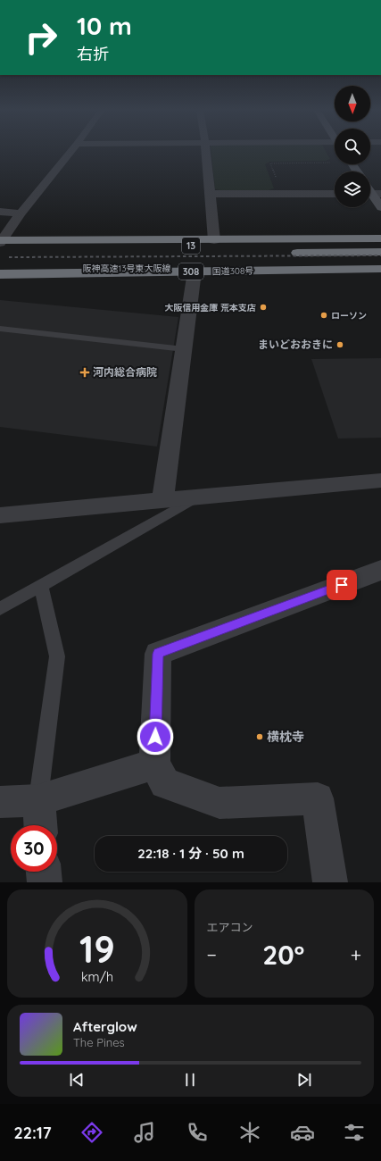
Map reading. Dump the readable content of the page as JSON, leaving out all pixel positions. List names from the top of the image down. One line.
{"streets":{"highway":["13","阪神高速13号東大阪線","国道308号","308"]},"crossings":[["阪神高速13号東大阪線","国道308号"]],"places":{"other":["大阪信用金庫 荒本支店","ローソン","まいどおおきに","横枕寺"],"health":["河内総合病院"]},"north":"bottom","page":{"turn":["10 m","右折"],"limit":"30","trip":"22:18 · 1 分 · 50 m","tile":"エアコン","heat":["−","20°","+"],"song":["Afterglow","The Pines"],"tabs":"22:17","gauge":["19","km/h"]}}
